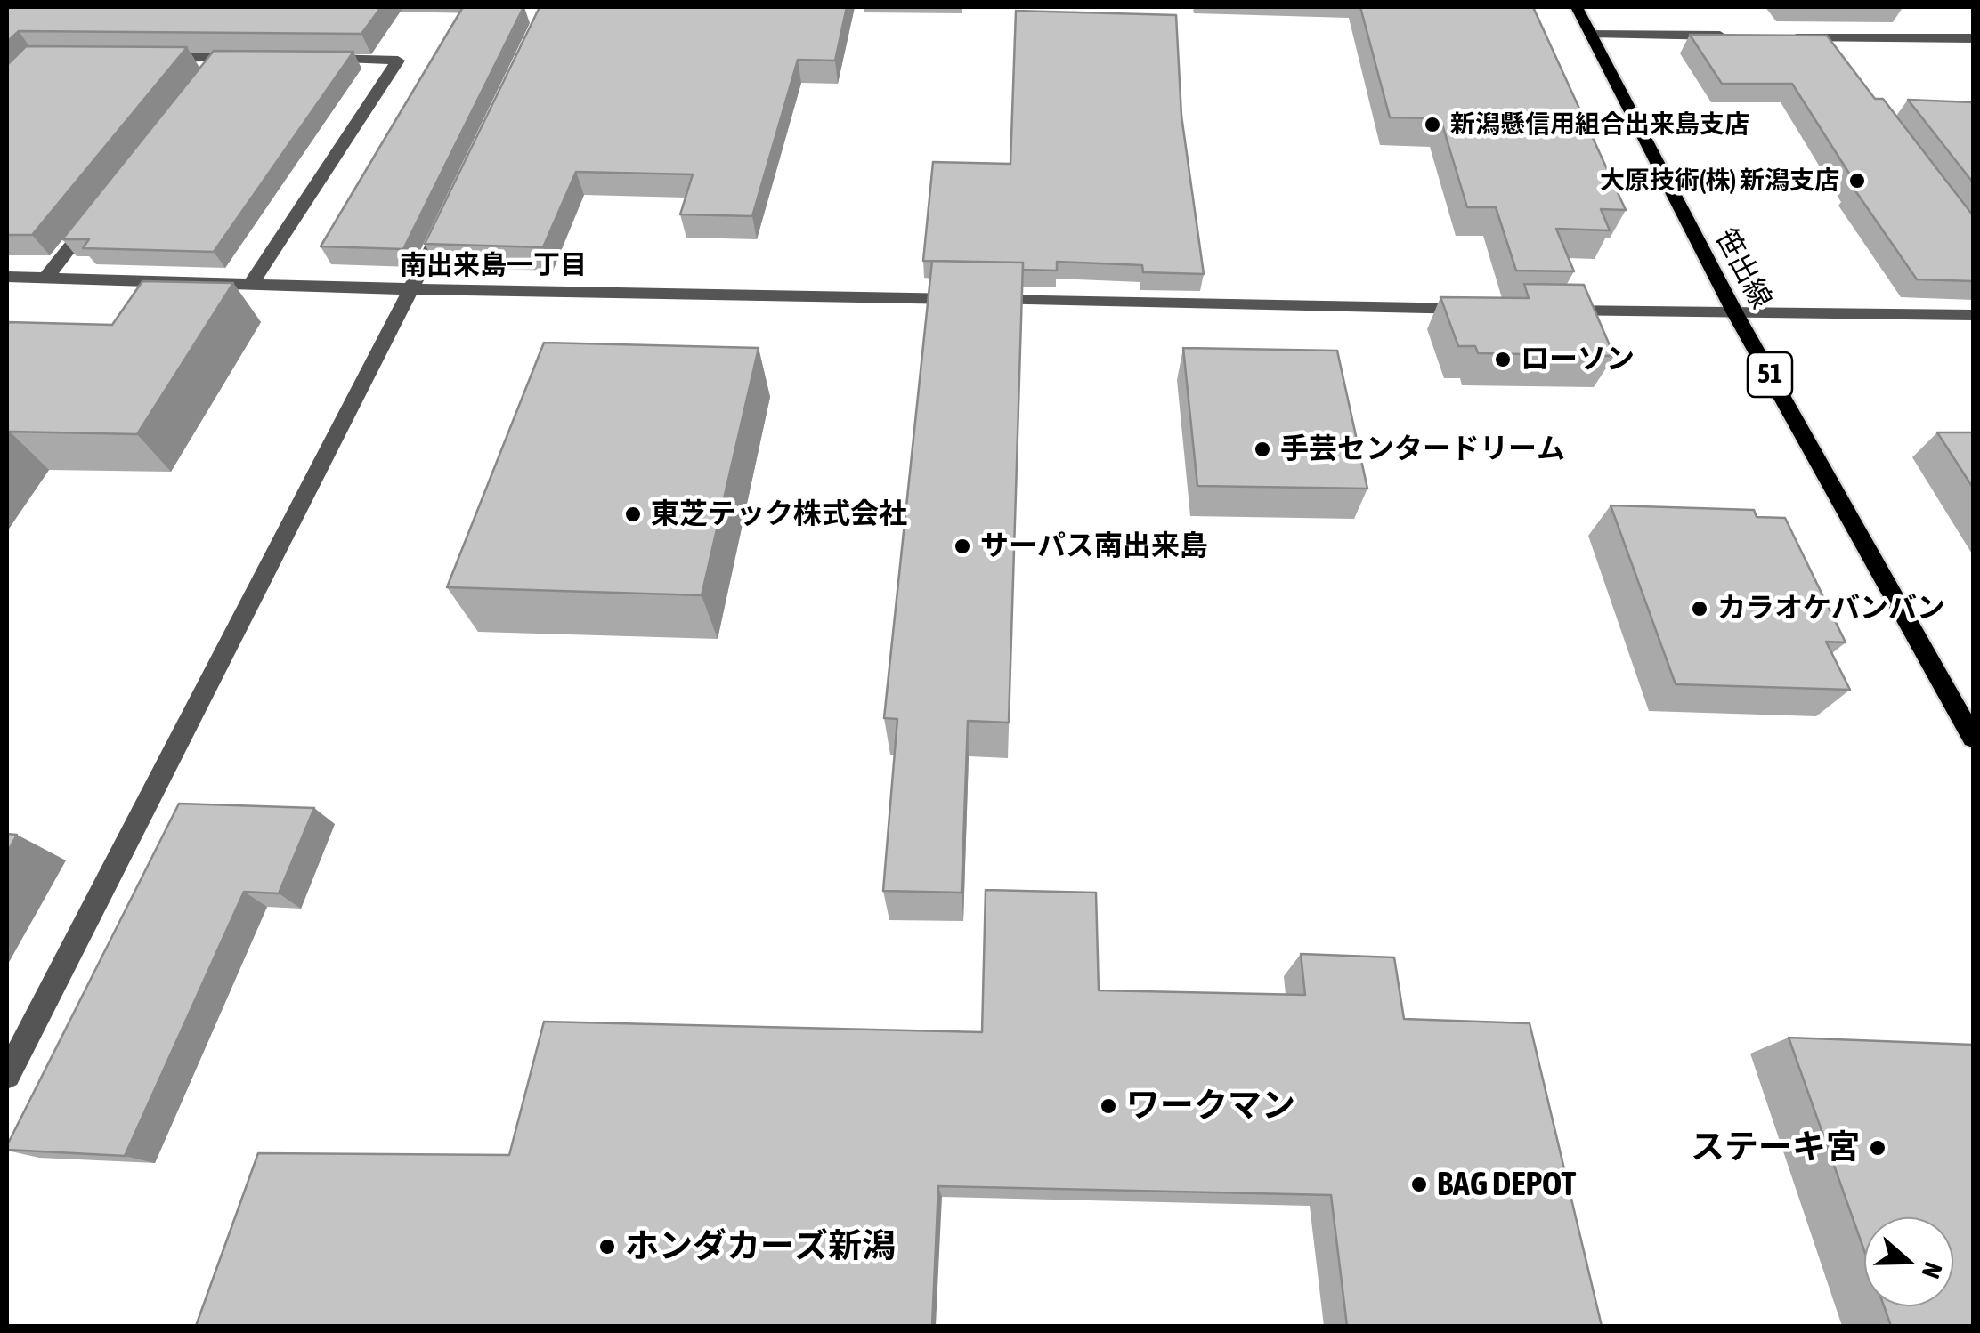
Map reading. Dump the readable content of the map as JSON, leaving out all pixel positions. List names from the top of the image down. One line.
{"streets":{"main road":["笹出線","51"]},"districts":["南出来島一丁目"],"places":["新潟懸信用組合出来島支店","大原技術(株) 新潟支店","ローソン","手芸センタードリーム","東芝テック株式会社","サーパス南出来島","カラオケバンバン","ワークマン","ステーキ宮","BAG DEPOT","ホンダカーズ新潟"],"north":"right"}
